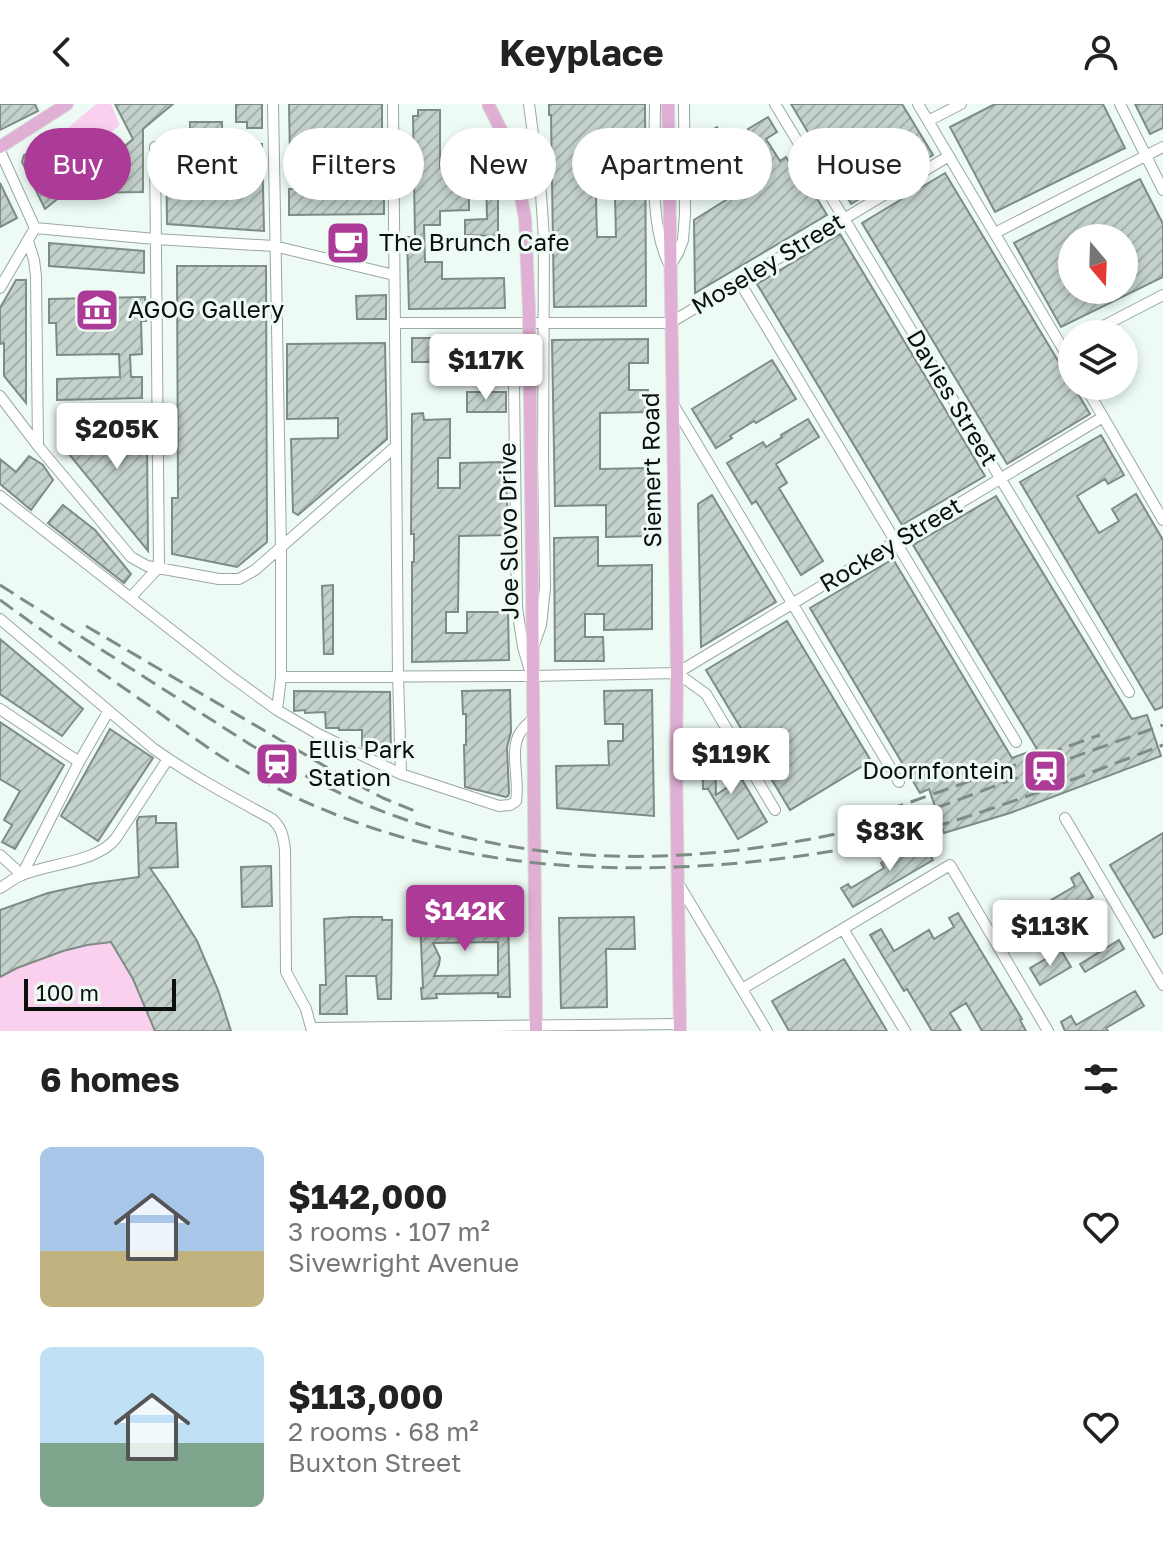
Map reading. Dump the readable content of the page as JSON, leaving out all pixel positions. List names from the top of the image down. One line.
{"streets":{"main road":["Siemert Road","Joe Slovo Drive"],"street":["Moseley Street","Davies Street","Rockey Street"]},"crossings":[["Moseley Street","Davies Street"],["Moseley Street","Siemert Road"],["Davies Street","Rockey Street"],["Siemert Road","Rockey Street"]],"places":{"cafe":["The Brunch Cafe"],"museum":["AGOG Gallery"],"station":["Ellis Park Station","Doornfontein"]},"scale_bar":"100 m","north":"bottom","page":{"header":"Keyplace","chip":["Buy","Rent","Filters","New","Apartment","House"],"price":["$117K","$205K","$119K","$83K","$142K","$113K"],"scale":"100 m","heading":"6 homes","list":[{"name":"$142,000","note":"3 rooms · 107 m² · Sivewright Avenue"},{"name":"$113,000","note":"2 rooms · 68 m² · Buxton Street"}]}}
